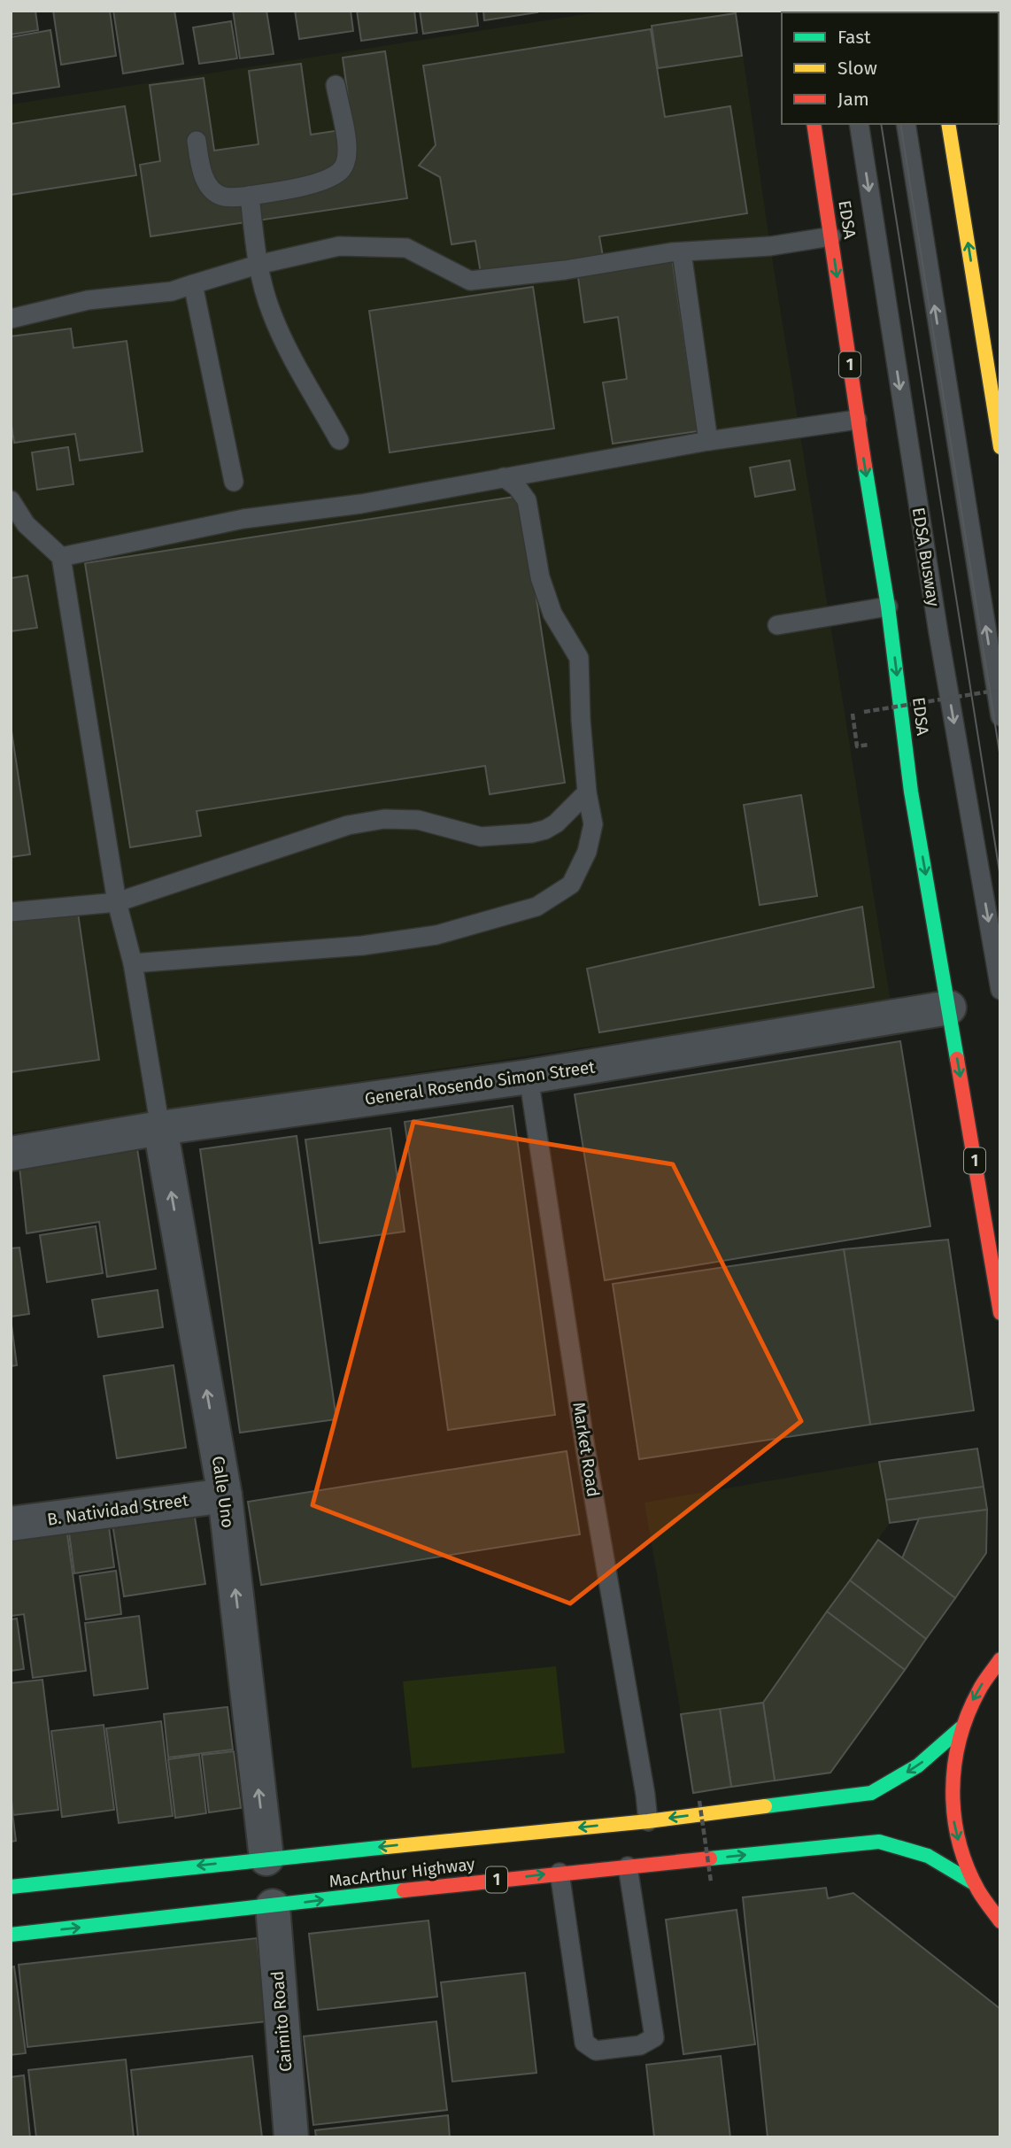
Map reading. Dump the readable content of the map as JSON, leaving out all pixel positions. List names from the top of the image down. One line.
{"streets":{"highway":["EDSA","1","MacArthur Highway"],"street":["General Rosendo Simon Street","Calle Uno","B. Natividad Street","Caimito Road"],"lane":["EDSA Busway","Market Road"]},"crossings":[["EDSA","General Rosendo Simon Street"],["1","MacArthur Highway"],["General Rosendo Simon Street","Market Road"],["General Rosendo Simon Street","Calle Uno"],["Market Road","MacArthur Highway"],["Calle Uno","B. Natividad Street"],["Calle Uno","MacArthur Highway"],["MacArthur Highway","Caimito Road"]],"one_way":["EDSA","Calle Uno"],"legend":["Fast","Slow","Jam"]}
